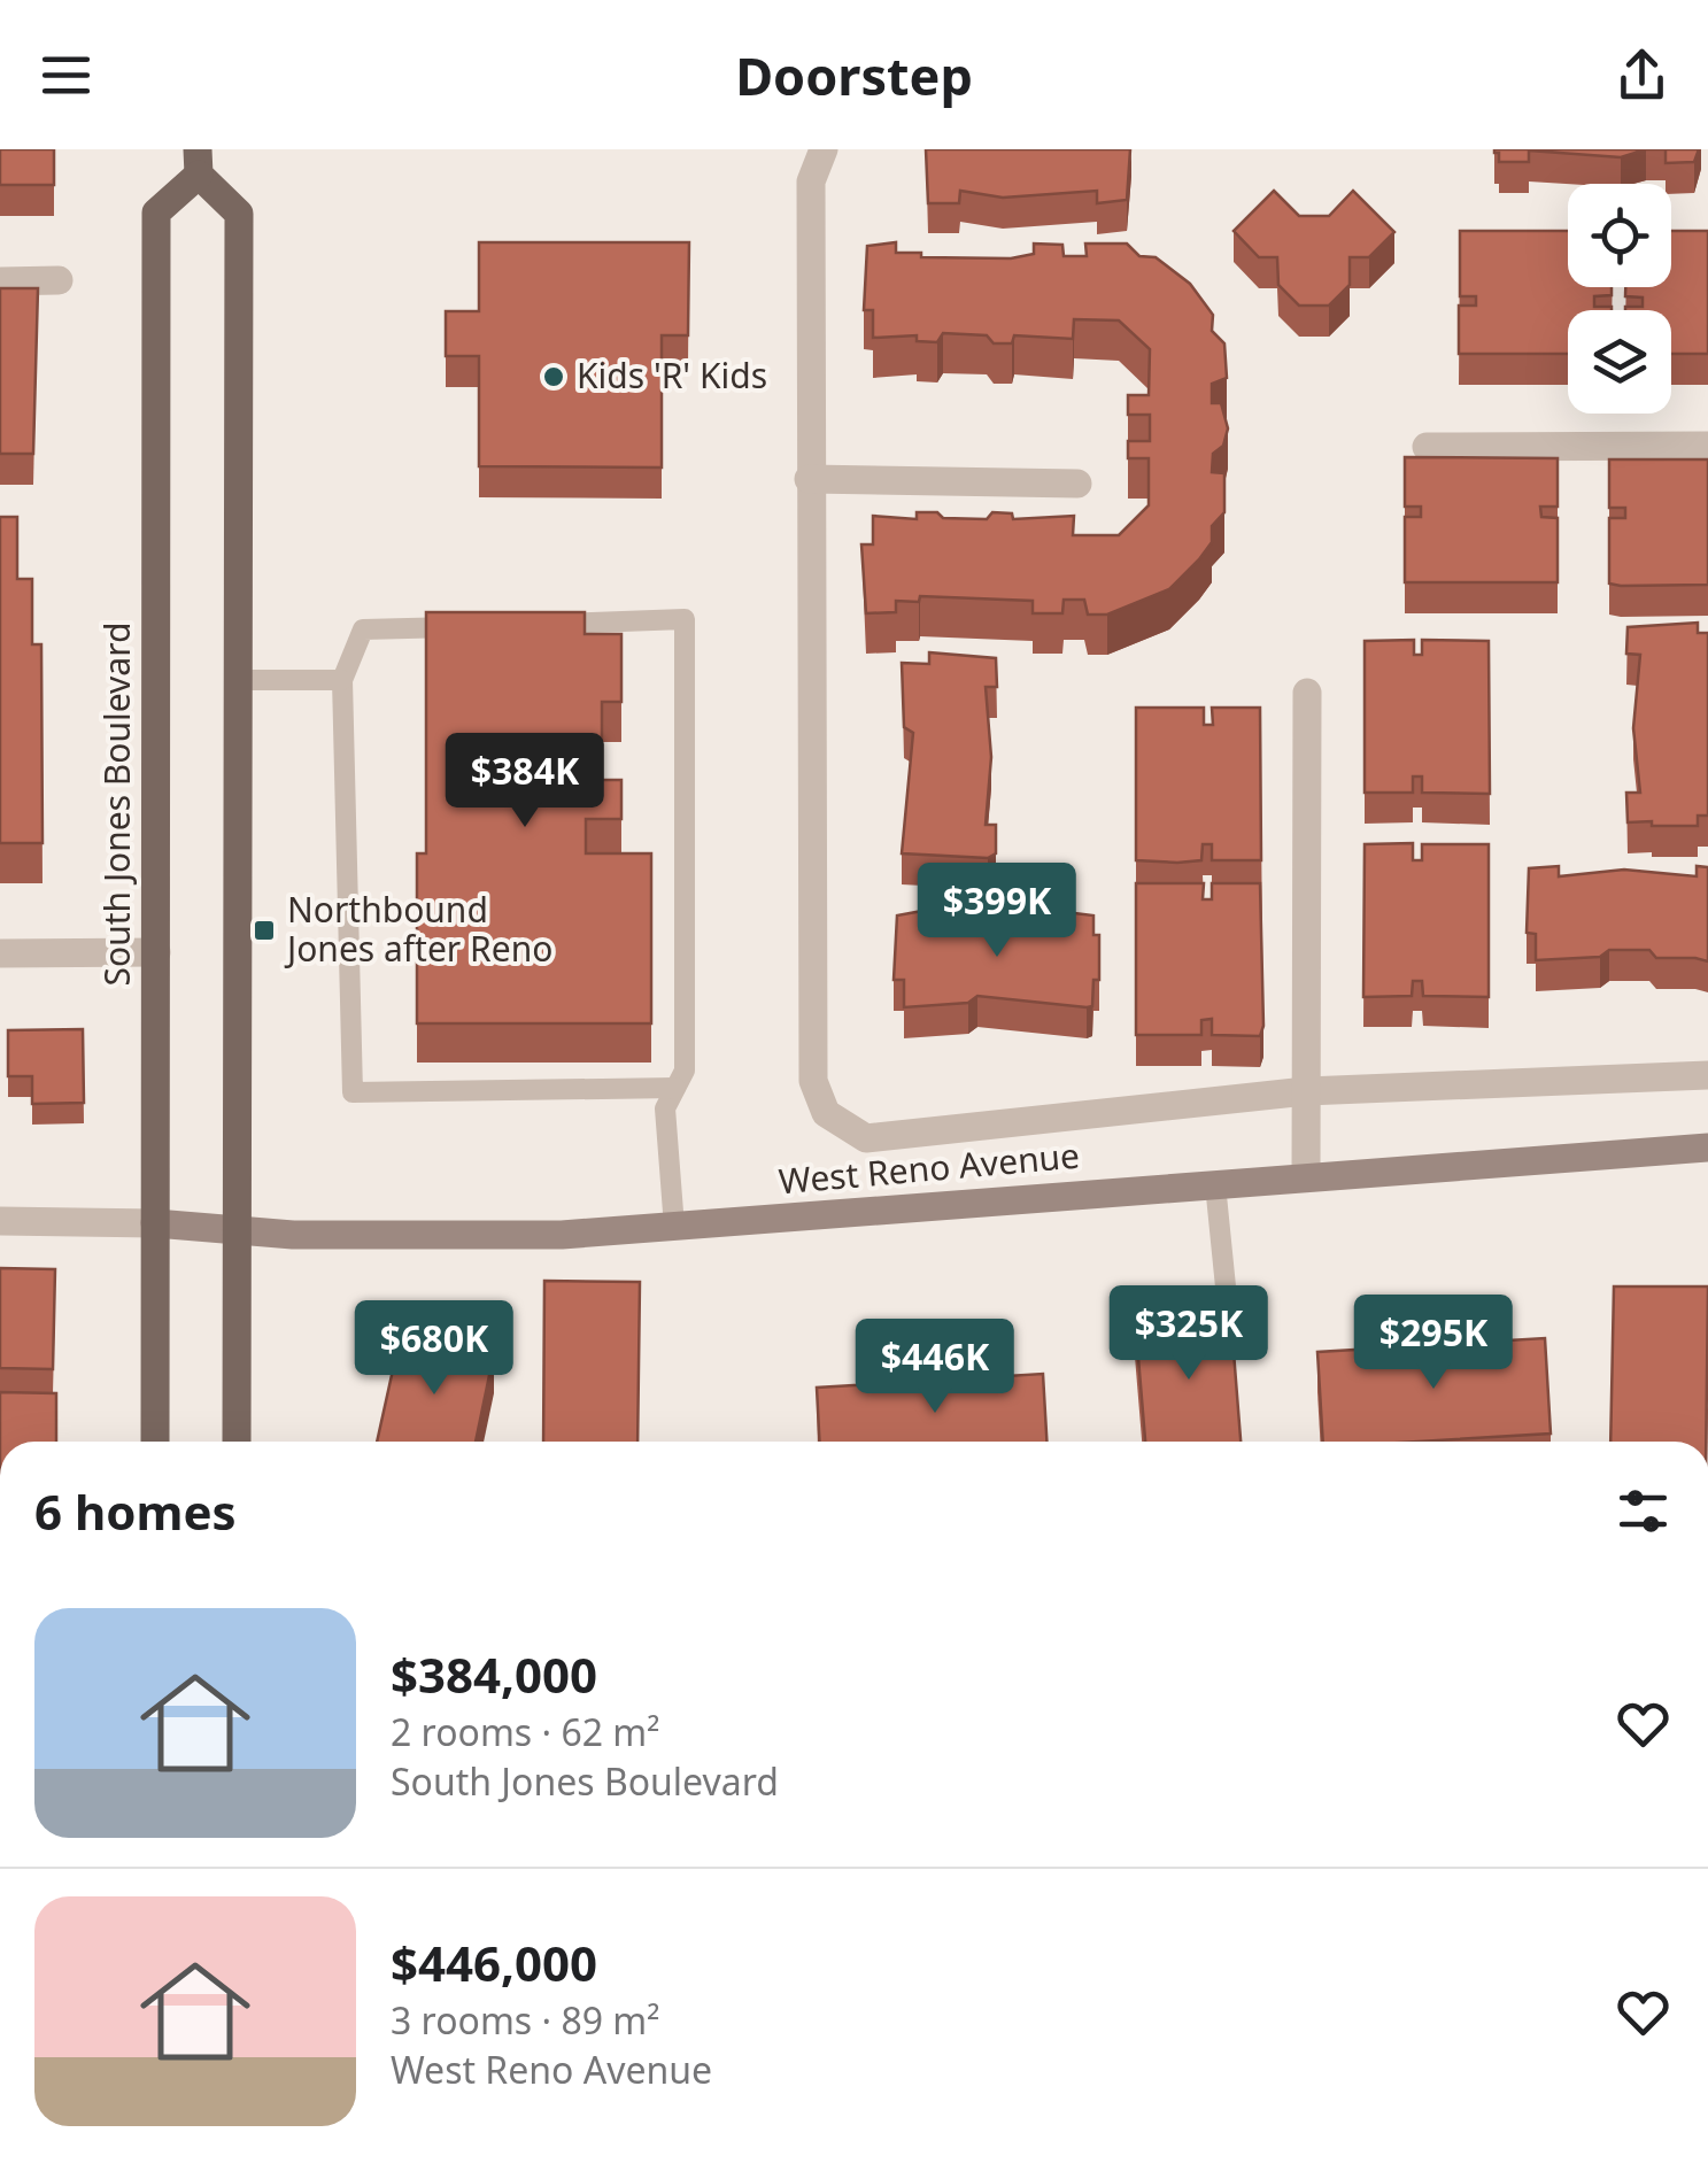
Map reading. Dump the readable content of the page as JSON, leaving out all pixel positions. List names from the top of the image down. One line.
{"streets":{"main road":["South Jones Boulevard"],"street":["West Reno Avenue"]},"crossings":[["South Jones Boulevard","West Reno Avenue"]],"places":{"other":["Kids 'R' Kids"],"transit":["Northbound Jones after Reno"]},"page":{"header":"Doorstep","price":["$384K","$399K","$325K","$295K","$680K","$446K"],"heading":"6 homes","list":[{"name":"$384,000","note":"2 rooms · 62 m² · South Jones Boulevard"},{"name":"$446,000","note":"3 rooms · 89 m² · West Reno Avenue"}]}}
